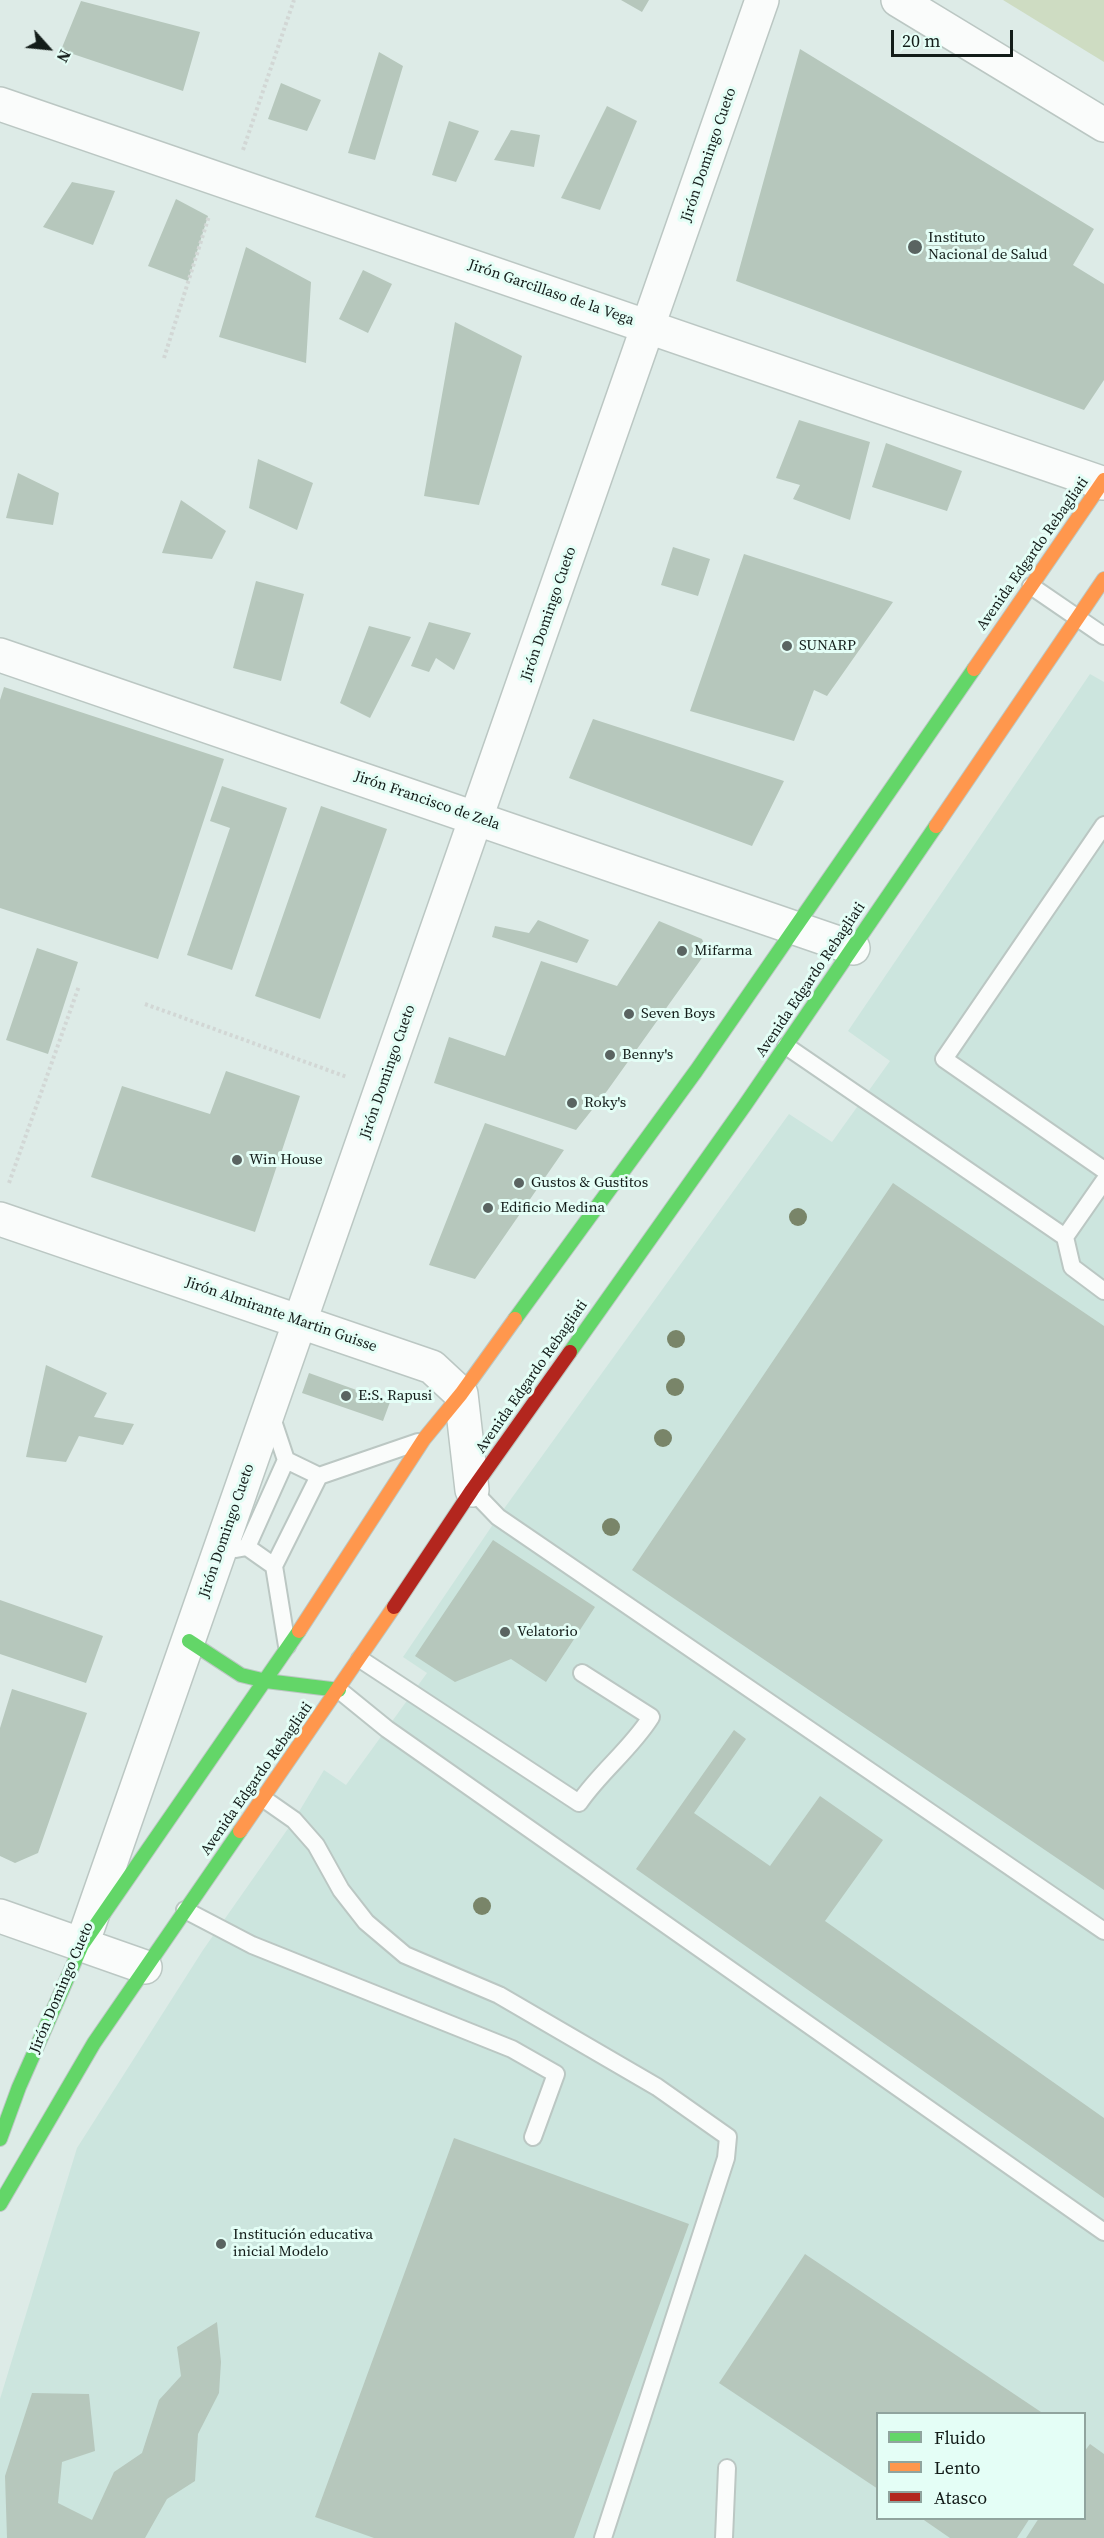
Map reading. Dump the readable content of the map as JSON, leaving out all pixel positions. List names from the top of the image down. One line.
{"streets":{"street":["Jirón Domingo Cueto","Jirón Garcillaso de la Vega","Avenida Edgardo Rebagliati","Jirón Francisco de Zela","Jirón Almirante Martin Guisse"]},"crossings":[["Jirón Domingo Cueto","Jirón Garcillaso de la Vega"],["Jirón Domingo Cueto","Avenida Edgardo Rebagliati"],["Jirón Domingo Cueto","Jirón Francisco de Zela"],["Jirón Domingo Cueto","Jirón Almirante Martin Guisse"],["Jirón Garcillaso de la Vega","Avenida Edgardo Rebagliati"],["Avenida Edgardo Rebagliati","Jirón Francisco de Zela"],["Avenida Edgardo Rebagliati","Jirón Almirante Martin Guisse"]],"places":["Instituto Nacional de Salud","SUNARP","Mifarma","Seven Boys","Benny's","Roky's","Win House","Gustos & Gustitos","Edificio Medina","E:S. Rapusi","Velatorio","Institución educativa inicial Modelo"],"legend":["Fluido","Lento","Atasco"],"scale_bar":"20 m","north":"bottom right"}
